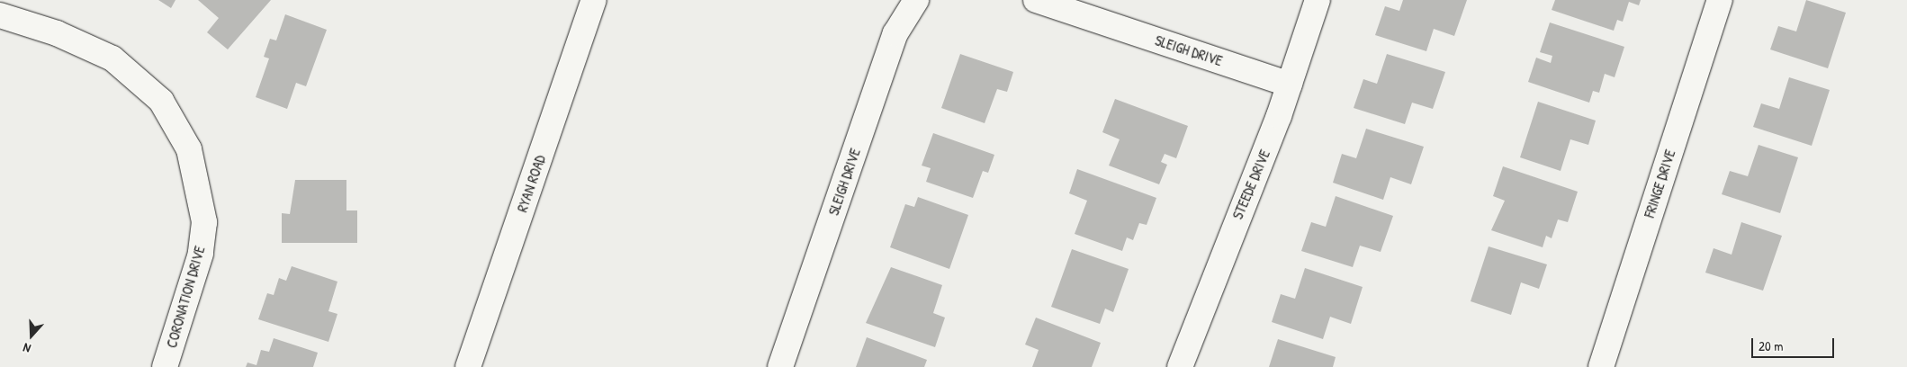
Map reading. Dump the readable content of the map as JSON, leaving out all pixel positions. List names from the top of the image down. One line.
{"streets":{"street":["SLEIGH DRIVE","RYAN ROAD","FRINGE DRIVE","STEEDE DRIVE","CORONATION DRIVE"]},"crossings":[["SLEIGH DRIVE","STEEDE DRIVE"]],"scale_bar":"20 m","north":"bottom"}
